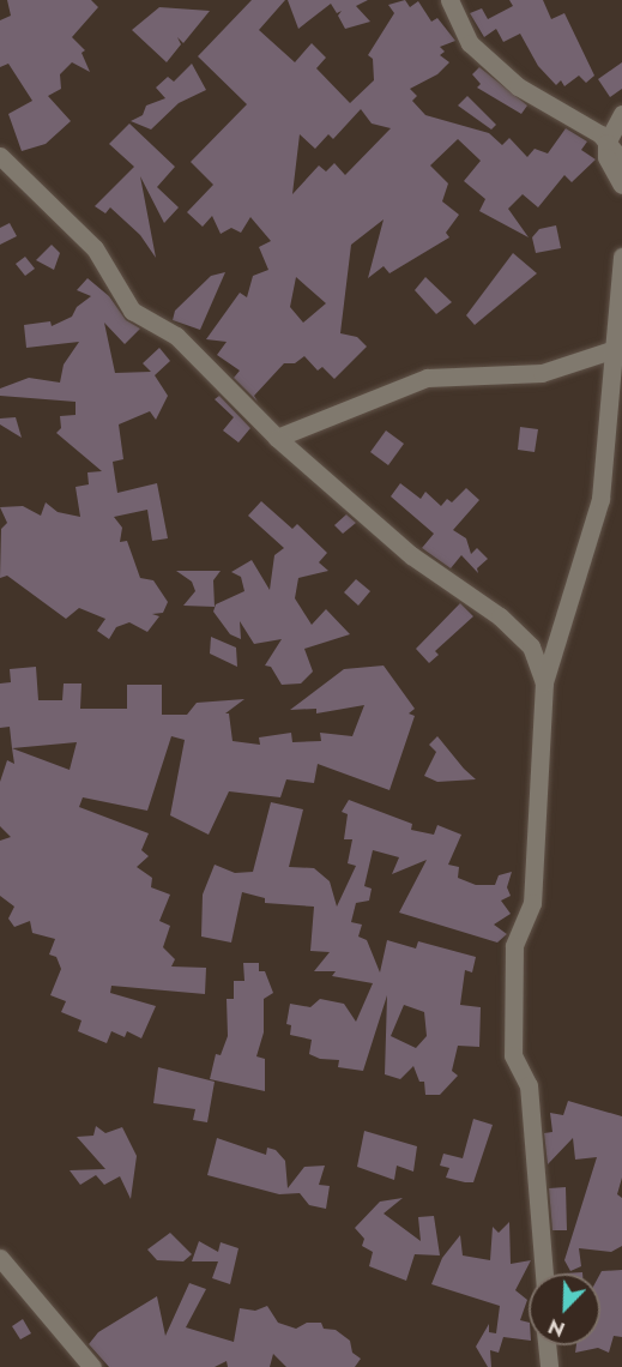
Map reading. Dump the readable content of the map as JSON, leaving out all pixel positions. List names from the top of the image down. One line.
{"north":"bottom left"}
